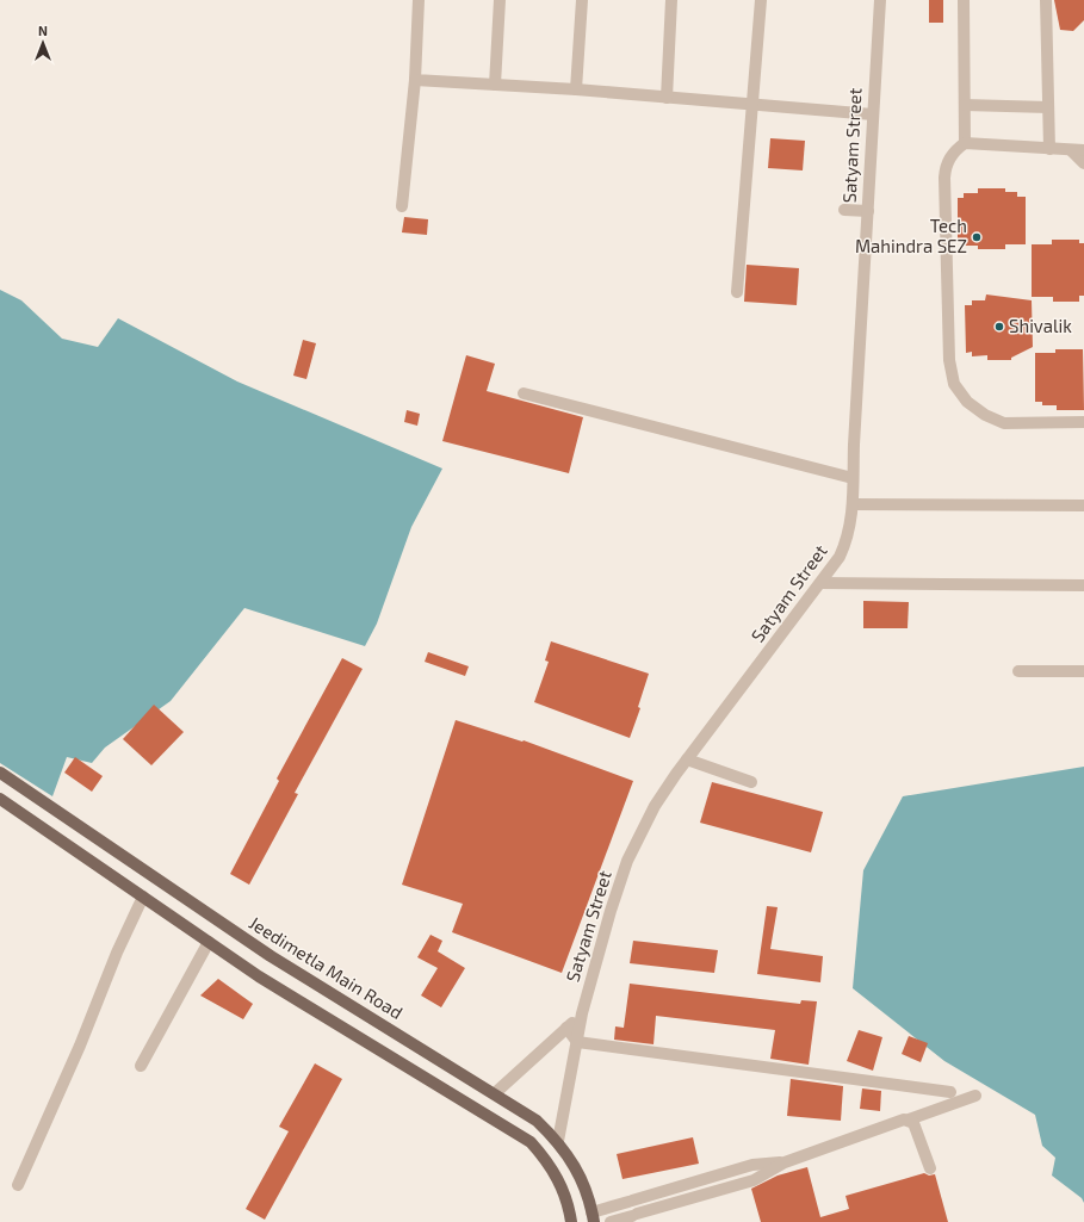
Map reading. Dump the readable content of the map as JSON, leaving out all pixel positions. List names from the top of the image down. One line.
{"streets":{"main road":["Jeedimetla Main Road"],"street":["Satyam Street"]},"crossings":[["Satyam Street","Jeedimetla Main Road"]],"places":["Tech Mahindra SEZ","Shivalik"],"north":"top"}
